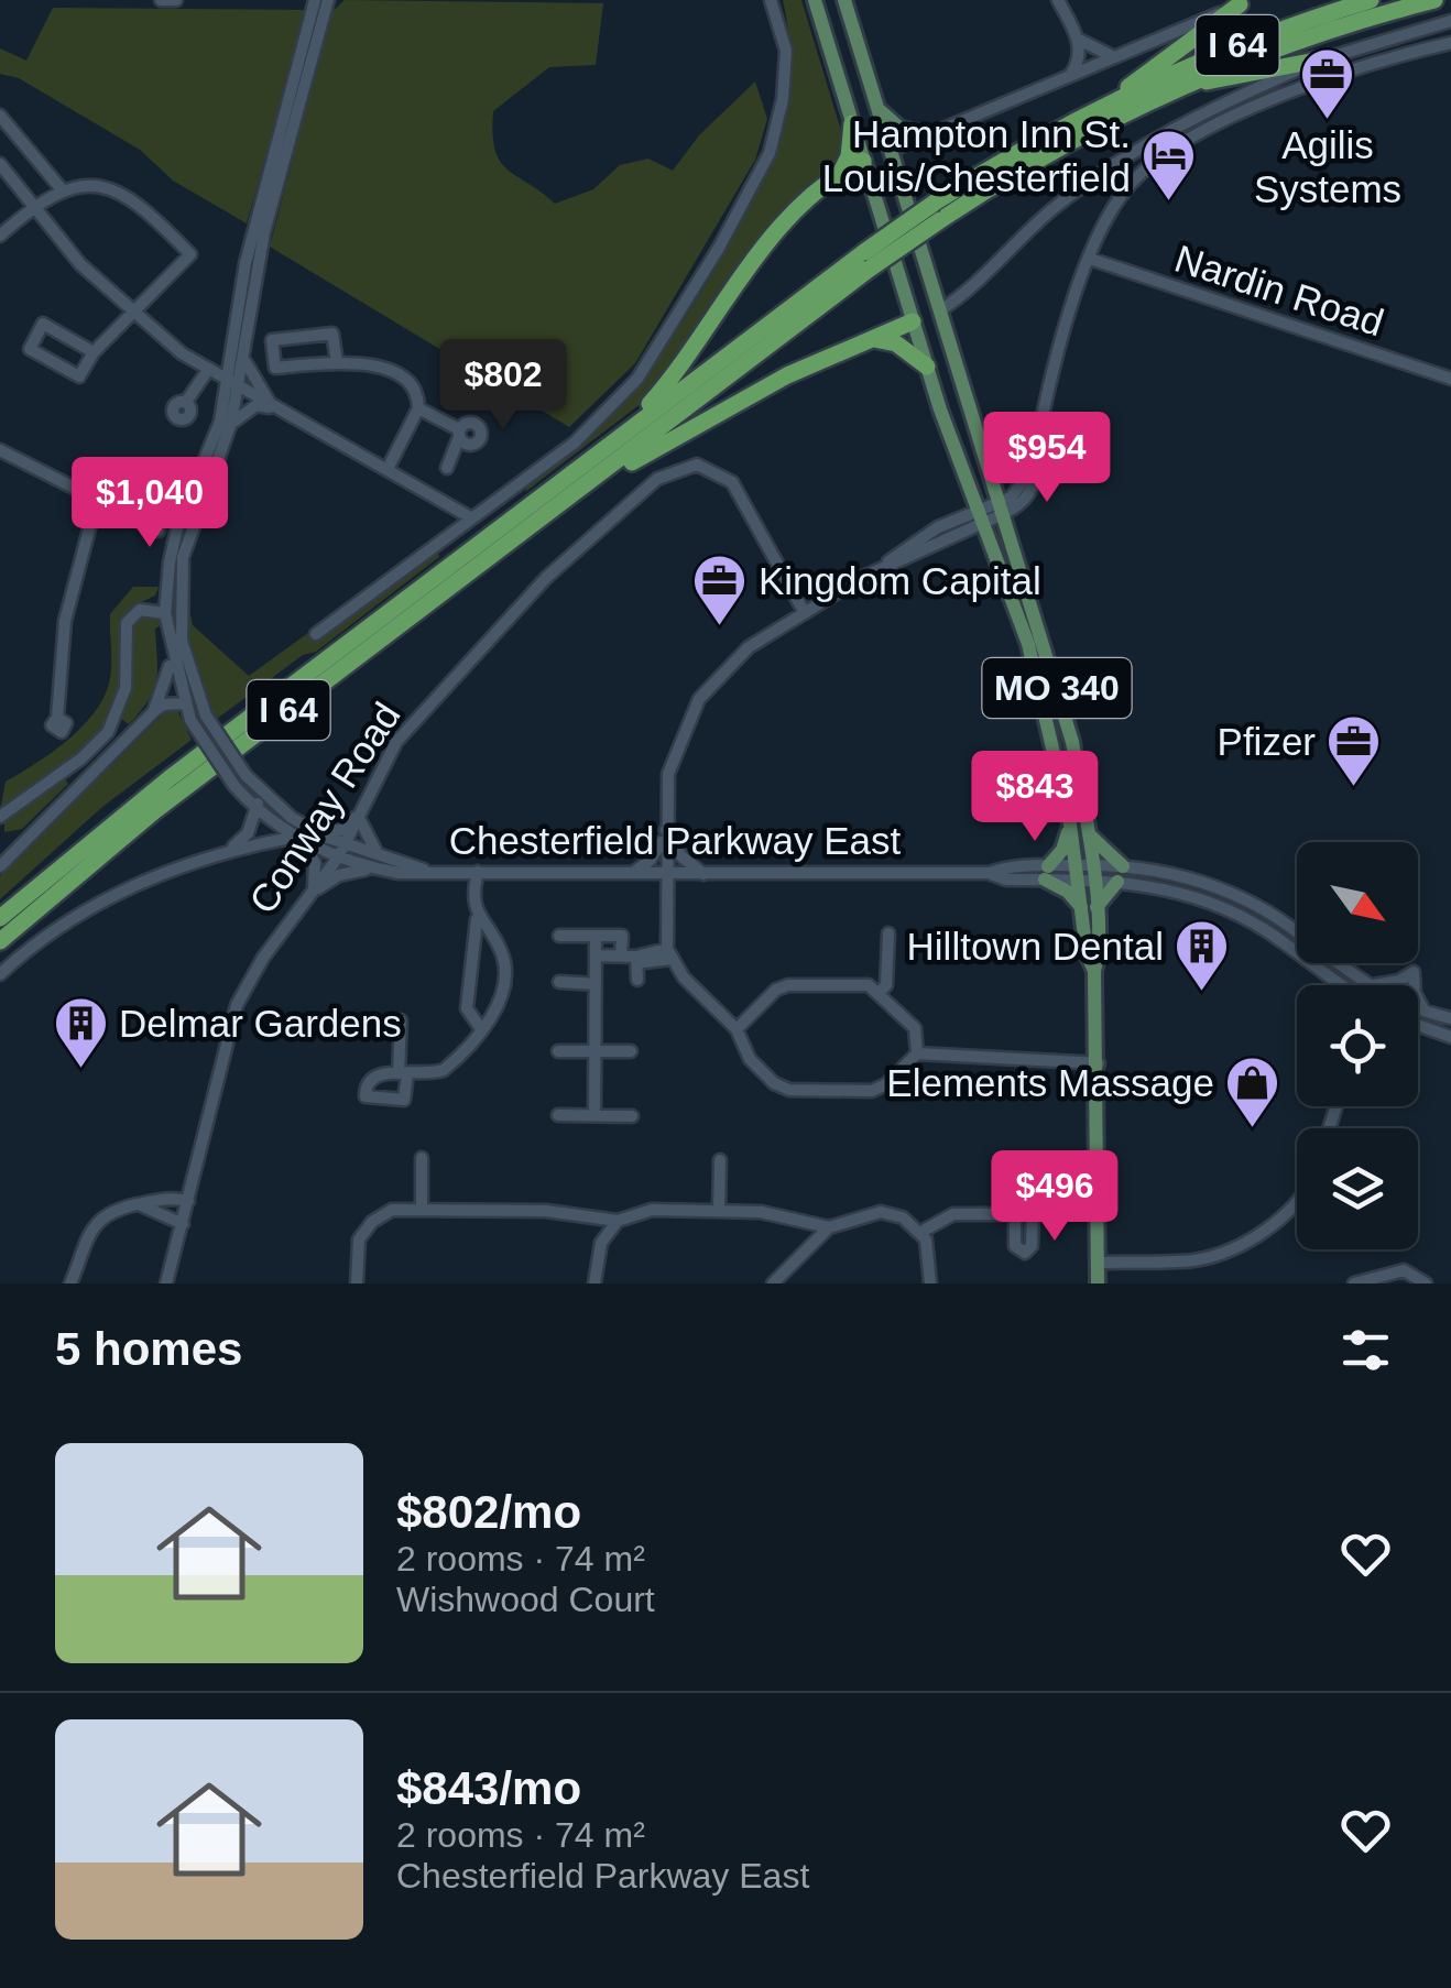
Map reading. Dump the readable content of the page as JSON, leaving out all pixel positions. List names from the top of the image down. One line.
{"streets":{"highway":["I 64"],"main road":["MO 340"],"street":["Nardin Road","Conway Road","Chesterfield Parkway East"]},"crossings":[["MO 340","Chesterfield Parkway East"],["Conway Road","Chesterfield Parkway East"]],"places":{"office":["Agilis Systems","Kingdom Capital","Pfizer"],"hotel":["Hampton Inn St. Louis/Chesterfield"],"building":["Hilltown Dental","Delmar Gardens"],"shop":["Elements Massage"]},"north":"bottom right","page":{"price":["$802","$954","$1,040","$843","$496"],"heading":"5 homes","list":[{"name":"$802/mo","note":"2 rooms · 74 m² · Wishwood Court"},{"name":"$843/mo","note":"2 rooms · 74 m² · Chesterfield Parkway East"}]}}
